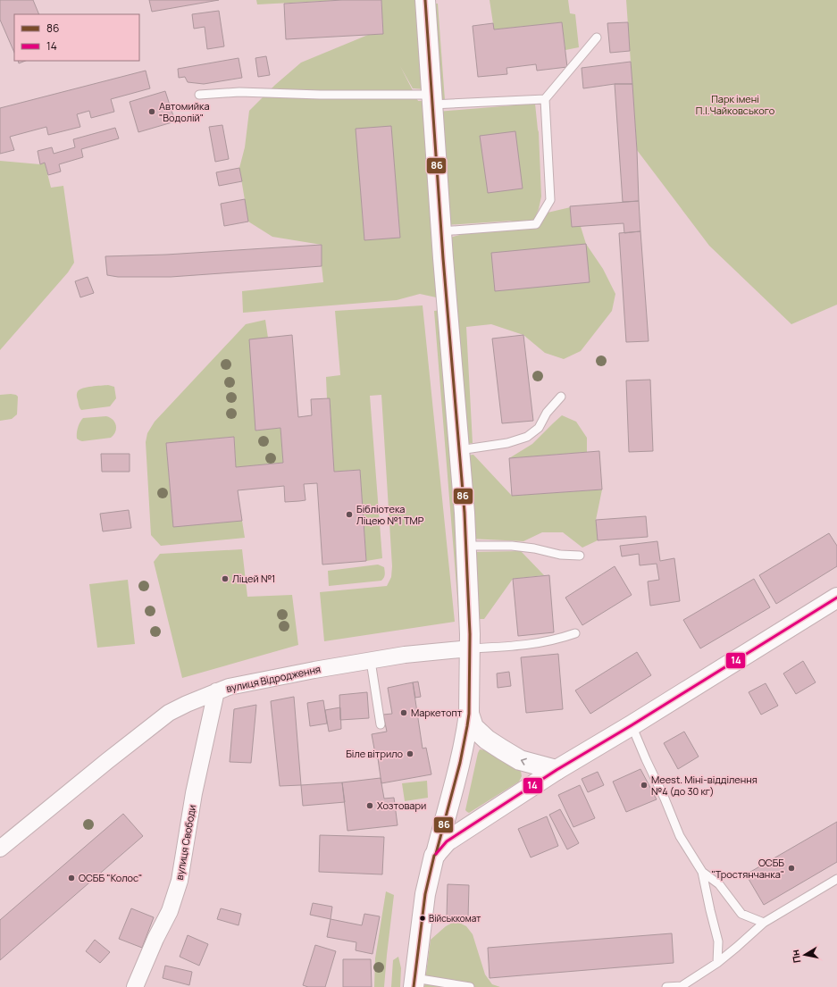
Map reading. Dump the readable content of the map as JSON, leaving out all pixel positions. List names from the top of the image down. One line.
{"streets":{"street":["вулиця Відродження","вулиця Свободи"]},"crossings":[["вулиця Відродження","вулиця Свободи"]],"parks":["Парк імені П.І.Чайковського"],"places":["Автомийка \"Водолій\"","Бібліотека Ліцею №1 ТМР","Ліцей №1","Маркетопт","Біле вітрило","Meest. Міні-відділення №4 (до 30 кг)","Хозтовари","ОСББ \"Тростянчанка\"","ОСББ \"Колос\"","Військкомат"],"lines":["transit line 86","transit line 14"],"legend":["86","14"],"north":"left"}
